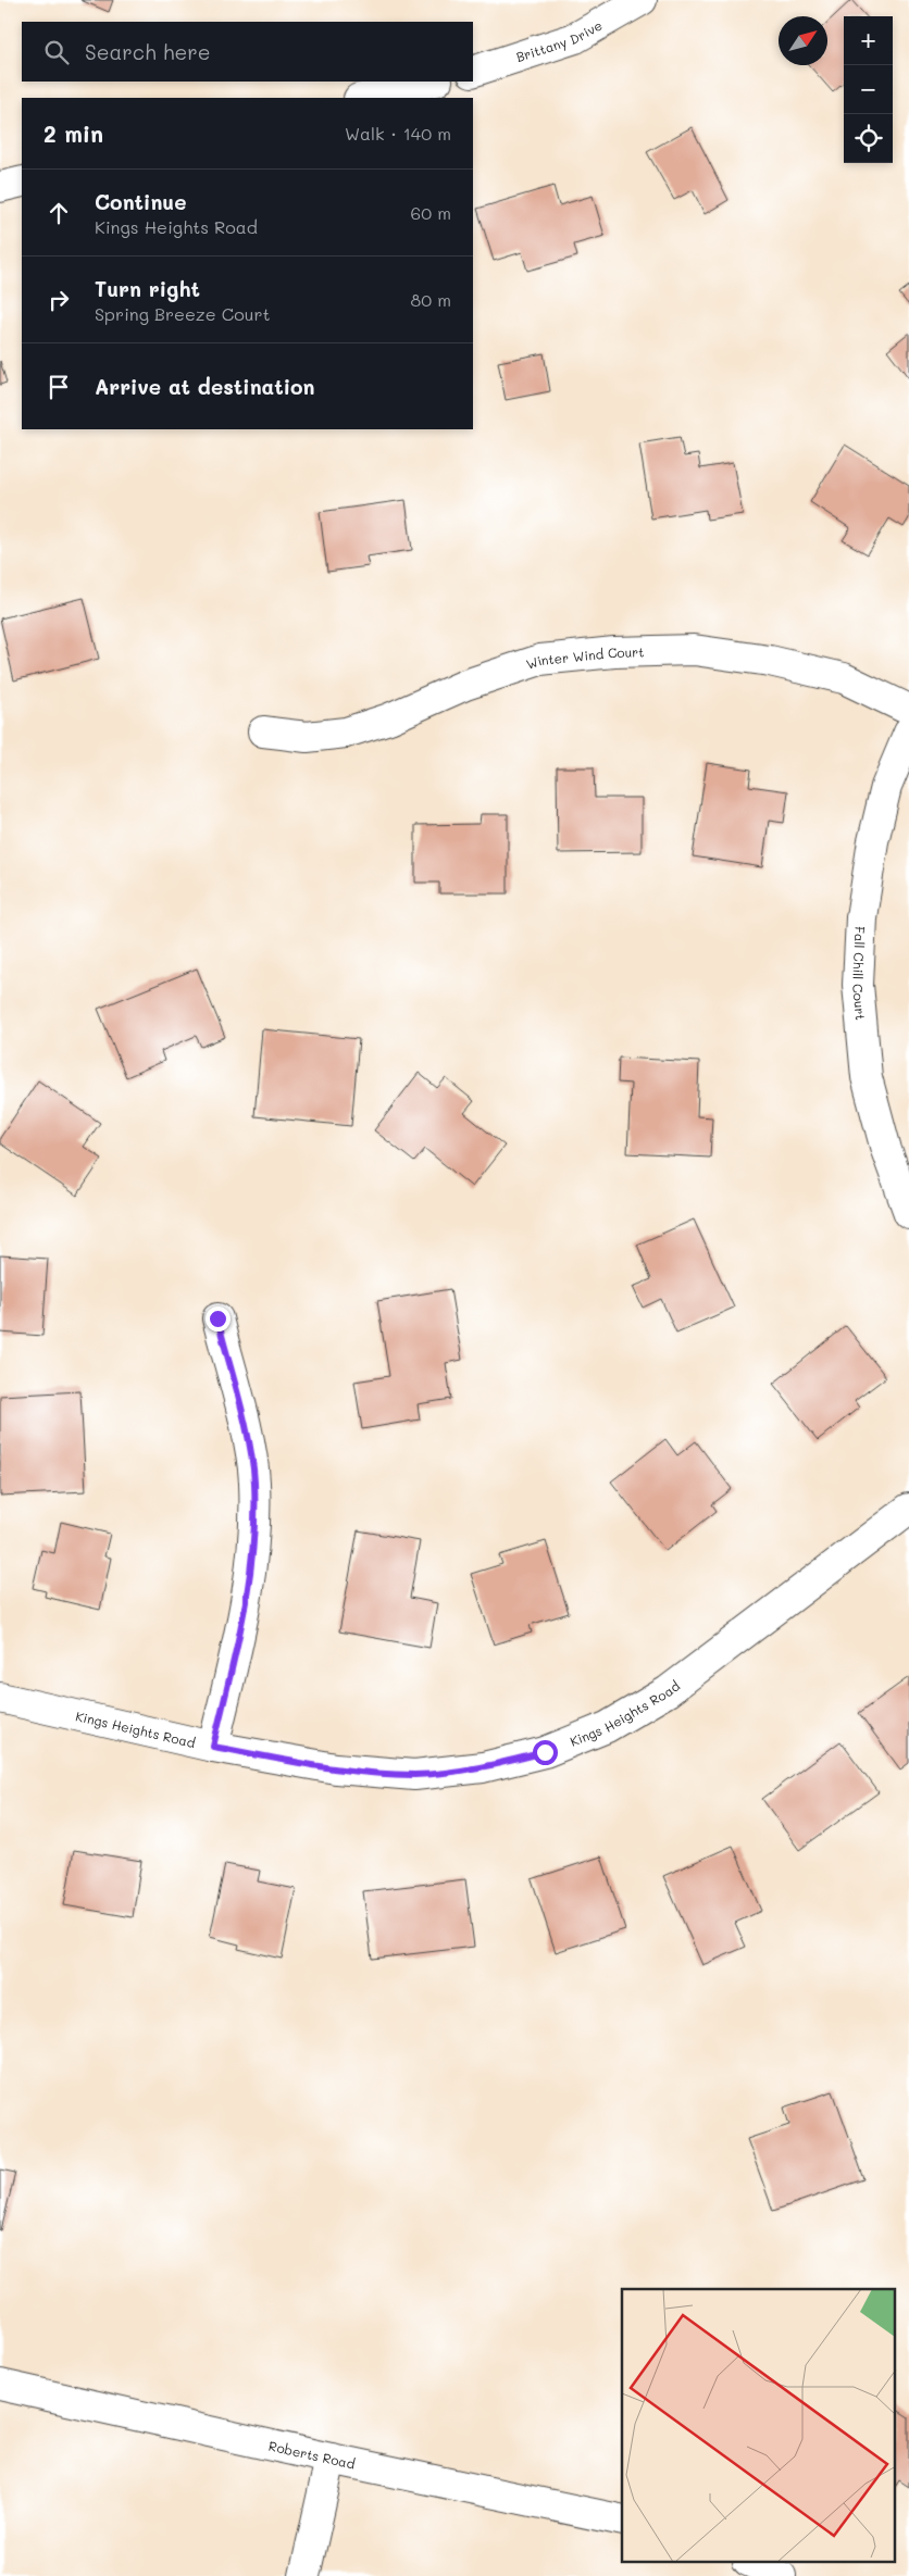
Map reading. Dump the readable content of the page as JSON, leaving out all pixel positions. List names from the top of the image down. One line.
{"streets":{"street":["Brittany Drive","Winter Wind Court","Fall Chill Court","Kings Heights Road","Roberts Road"]},"north":"top right","page":{"map_buttons":["+","−"],"search":"Search here","heading":["2 min","Walk · 140 m"],"list":[["Continue","Kings Heights Road","60 m"],["Turn right","Spring Breeze Court","80 m"],"Arrive at destination"]}}
